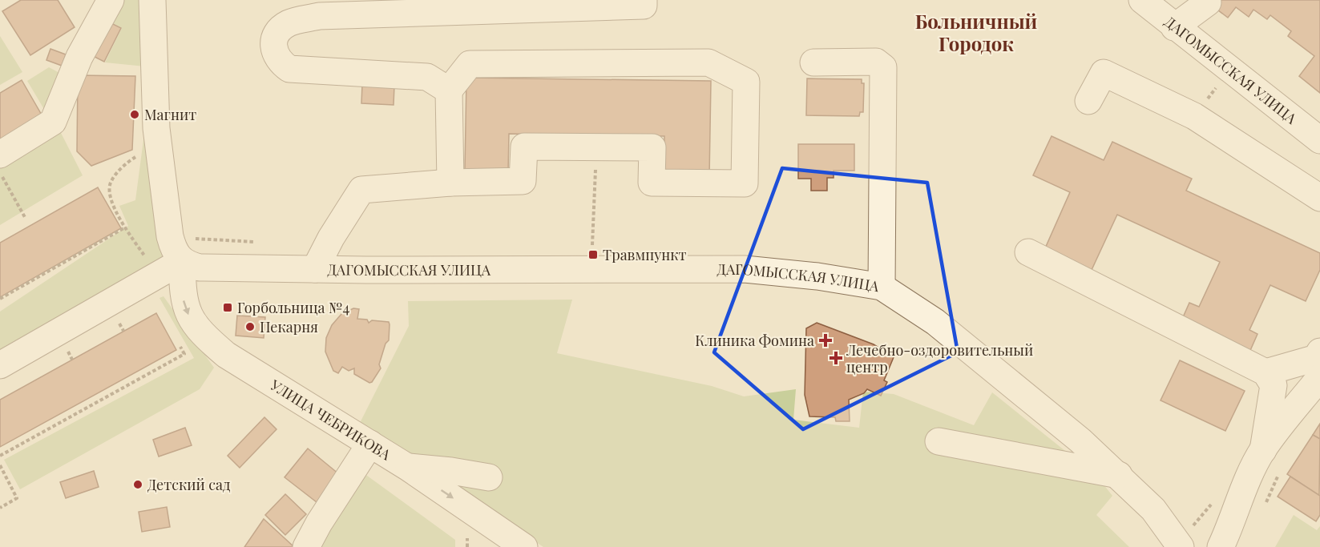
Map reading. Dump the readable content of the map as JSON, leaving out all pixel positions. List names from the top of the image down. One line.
{"streets":{"street":["ДАГОМЫССКАЯ УЛИЦА","УЛИЦА ЧЕБРИКОВА"]},"crossings":[["ДАГОМЫССКАЯ УЛИЦА","УЛИЦА ЧЕБРИКОВА"]],"one_way":["УЛИЦА ЧЕБРИКОВА"],"districts":["Больничный Городок"],"places":{"other":["Магнит","Пекарня","Детский сад"],"transit":["Травмпункт","Горбольница №4"],"health":["Клиника Фомина","Лечебно-оздоровительный центр"]}}
